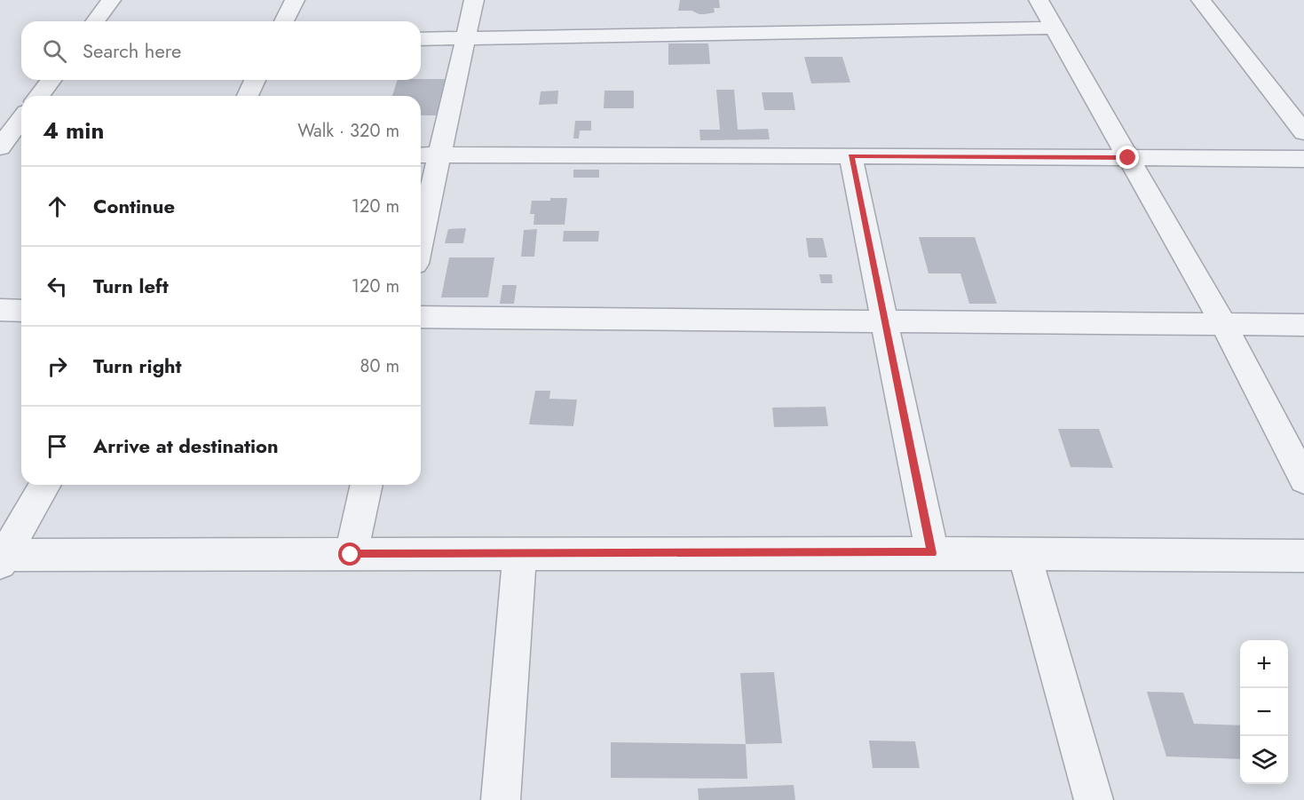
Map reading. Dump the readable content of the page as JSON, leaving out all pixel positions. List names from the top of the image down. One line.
{"page":{"search":"Search here","heading":["4 min","Walk · 320 m"],"list":[["Continue","120 m"],["Turn left","120 m"],["Turn right","80 m"],"Arrive at destination"],"map_buttons":["+","−"]}}
